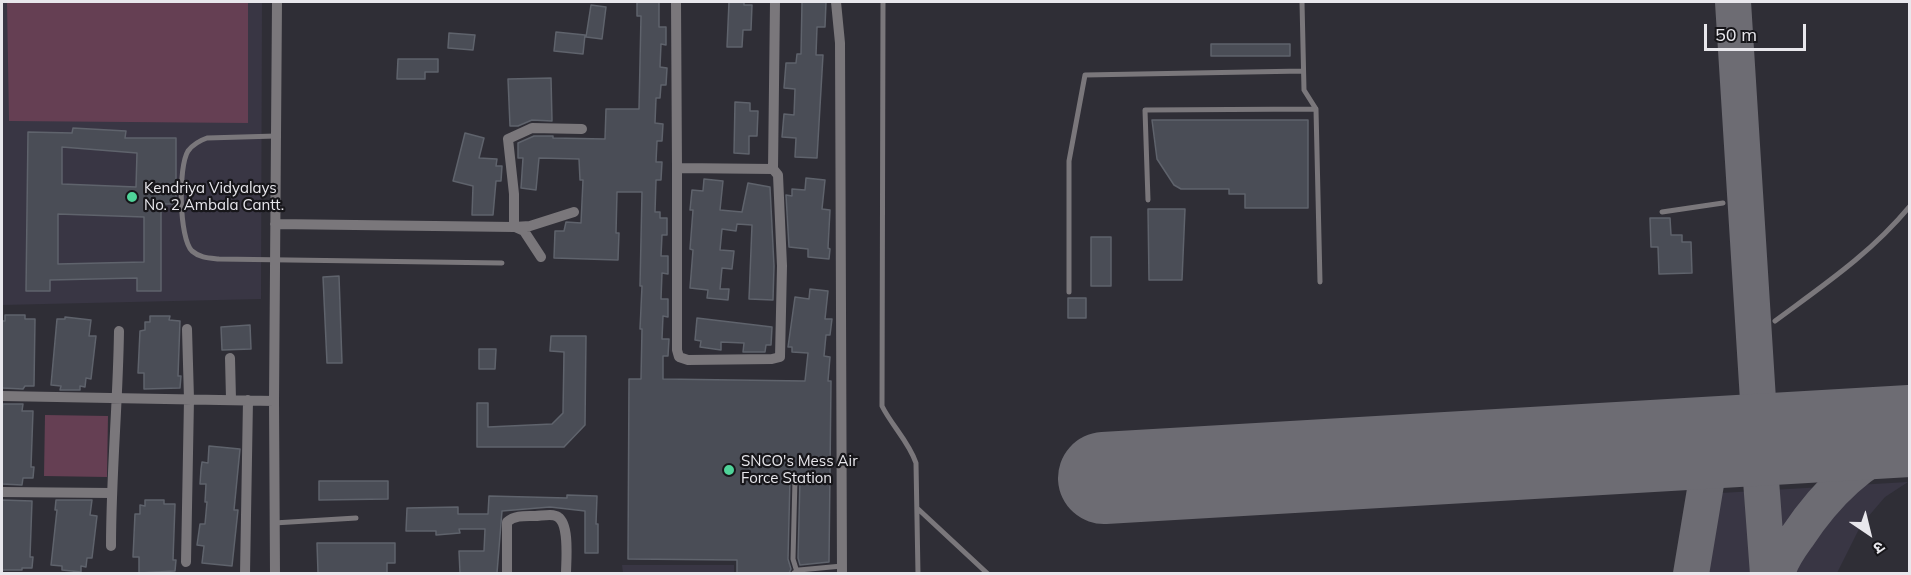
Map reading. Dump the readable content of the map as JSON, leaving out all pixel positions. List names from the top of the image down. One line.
{"places":["Kendriya Vidyalays No. 2 Ambala Cantt.","SNCO's Mess Air Force Station"],"scale_bar":"50 m","north":"bottom right"}
